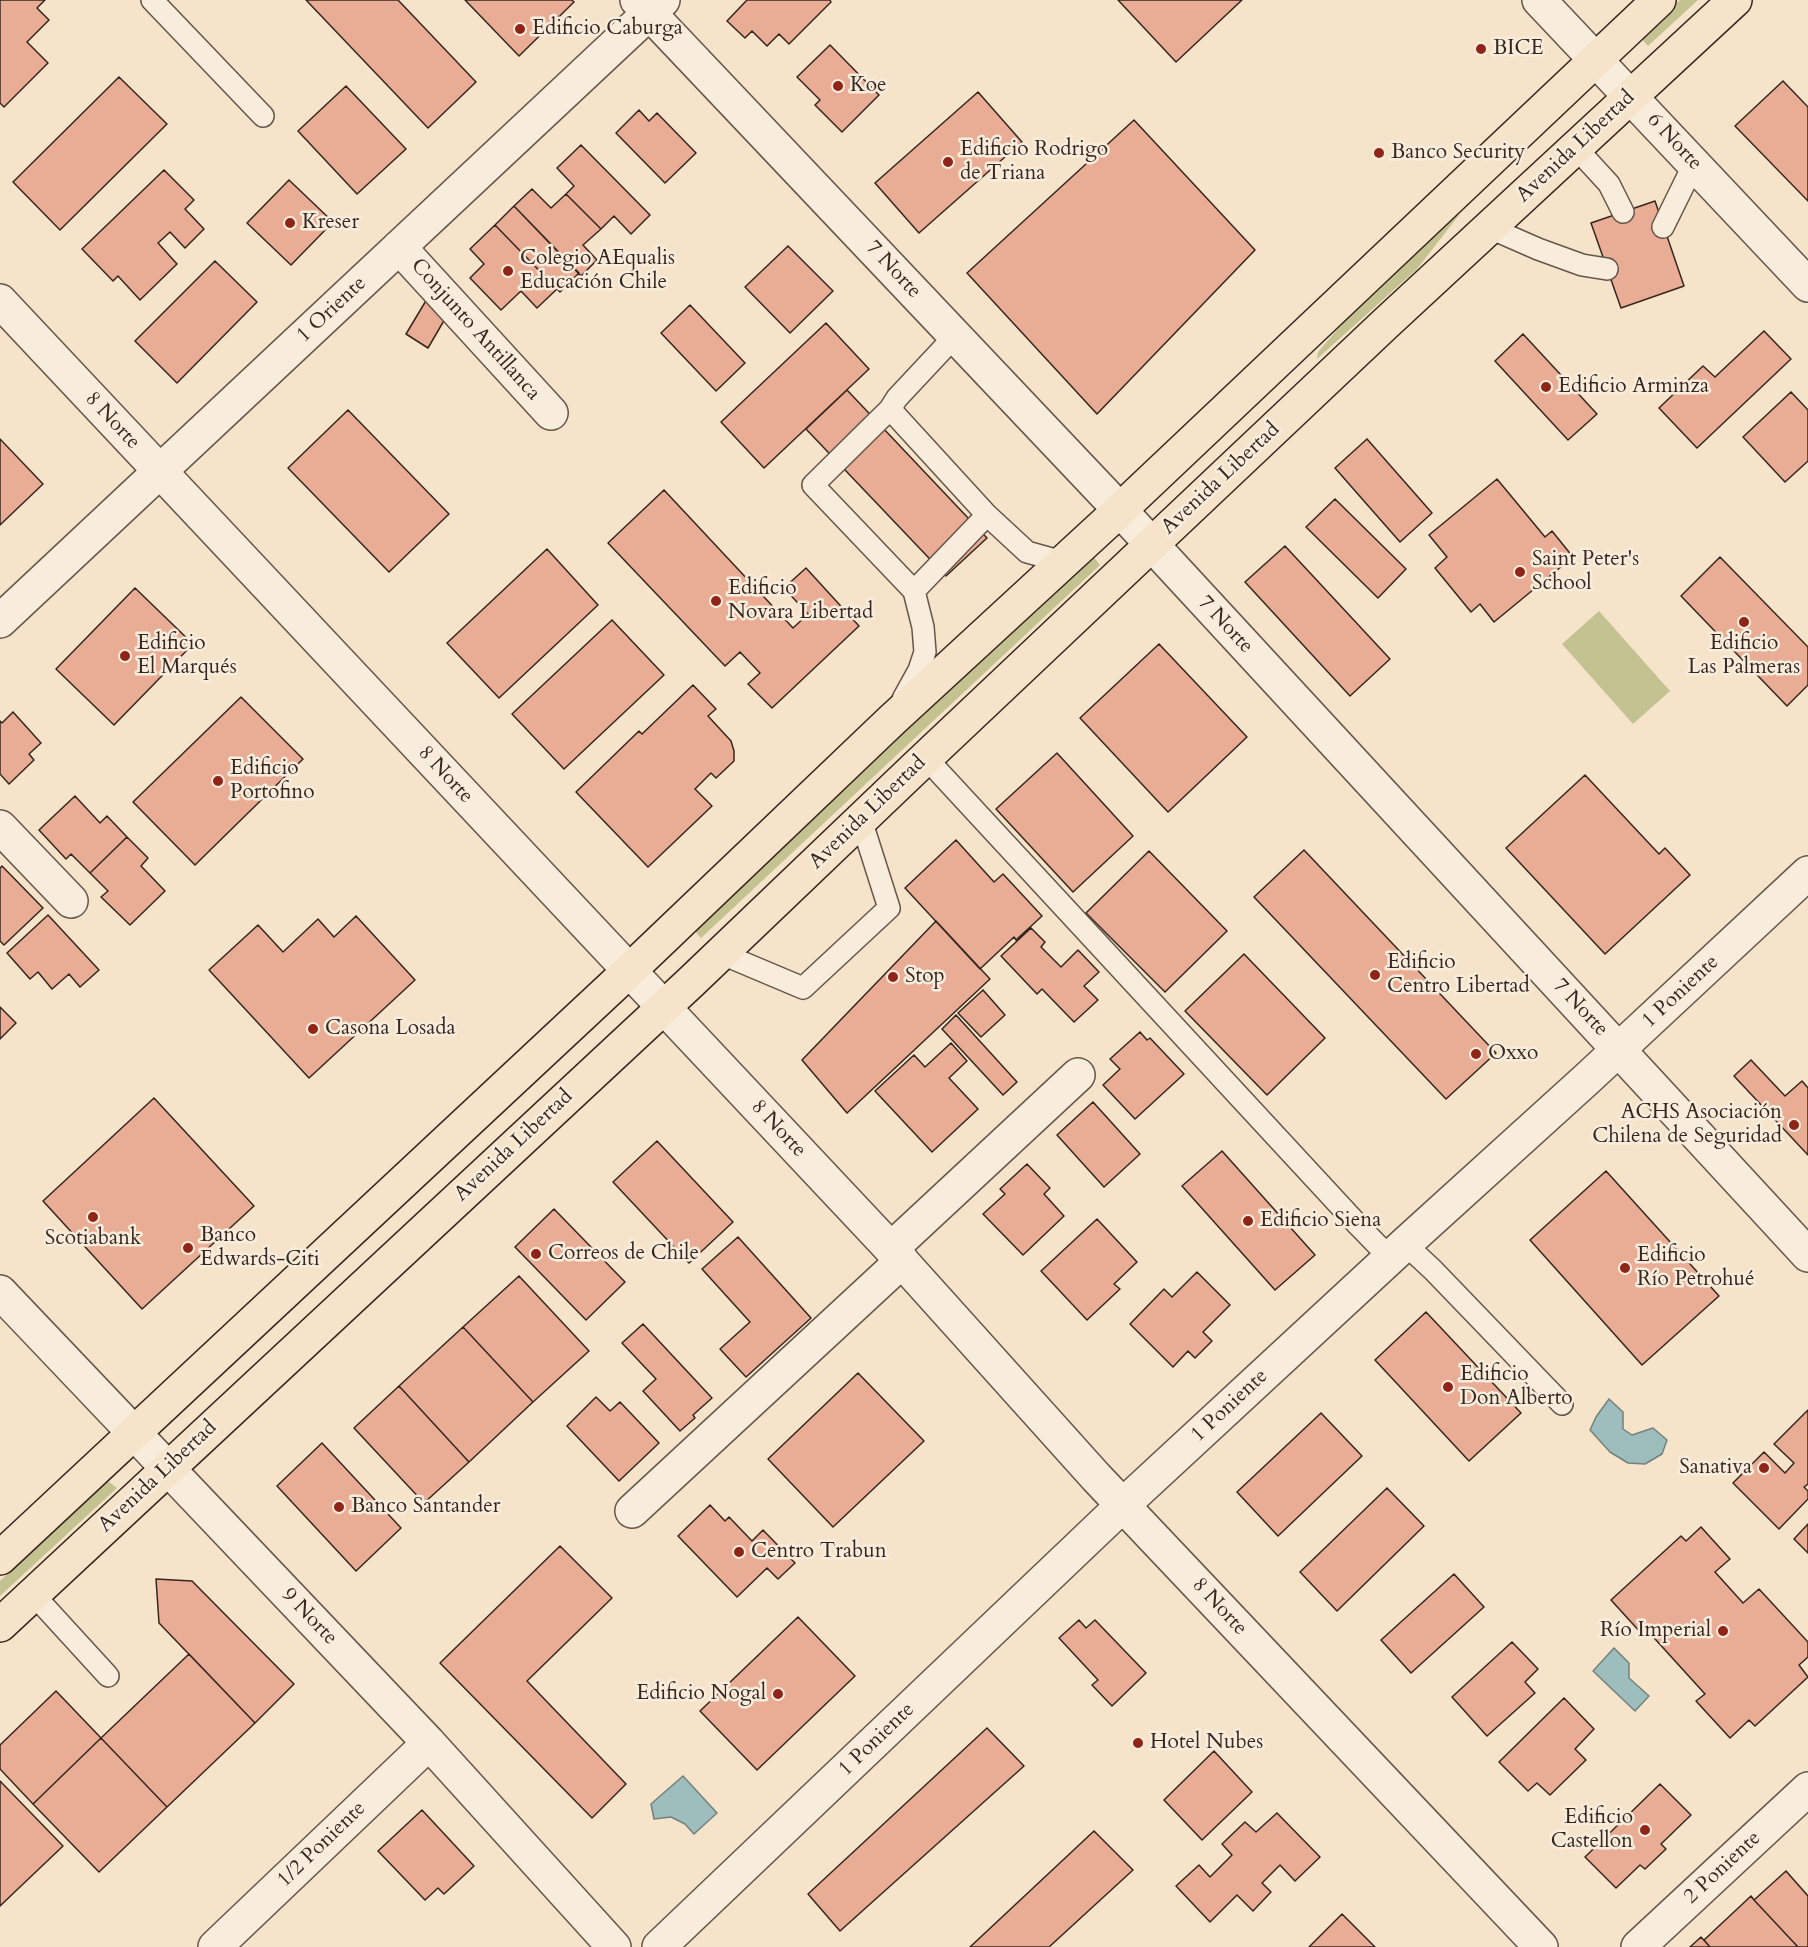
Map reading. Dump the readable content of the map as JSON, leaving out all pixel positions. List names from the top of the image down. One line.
{"streets":{"main road":["Avenida Libertad"],"street":["6 Norte","7 Norte","1 Oriente","Conjunto Antillanca","8 Norte","1 Poniente","9 Norte","1/2 Poniente","2 Poniente"]},"crossings":[["6 Norte","Avenida Libertad"],["Avenida Libertad","7 Norte"],["Avenida Libertad","8 Norte"],["Avenida Libertad","9 Norte"],["7 Norte","1 Oriente"],["7 Norte","1 Poniente"],["1 Oriente","Conjunto Antillanca"],["1 Oriente","8 Norte"],["8 Norte","1 Poniente"],["9 Norte","1/2 Poniente"]],"places":["Edificio Caburga","BICE","Koe","Banco Security","Edificio Rodrigo de Triana","Kreser","Colegio AEqualis Educación Chile","Edificio Arminza","Saint Peter's School","Edificio Novara Libertad","Edificio Las Palmeras","Edificio El Marqués","Edificio Portofino","Edificio Centro Libertad","Stop","Casona Losada","Oxxo","ACHS Asociación Chilena de Seguridad","Scotiabank","Edificio Siena","Banco Edwards-Citi","Correos de Chile","Edificio Río Petrohué","Edificio Don Alberto","Sanativa","Banco Santander","Centro Trabun","Río Imperial","Edificio Nogal","Hotel Nubes","Edificio Castellon"]}
